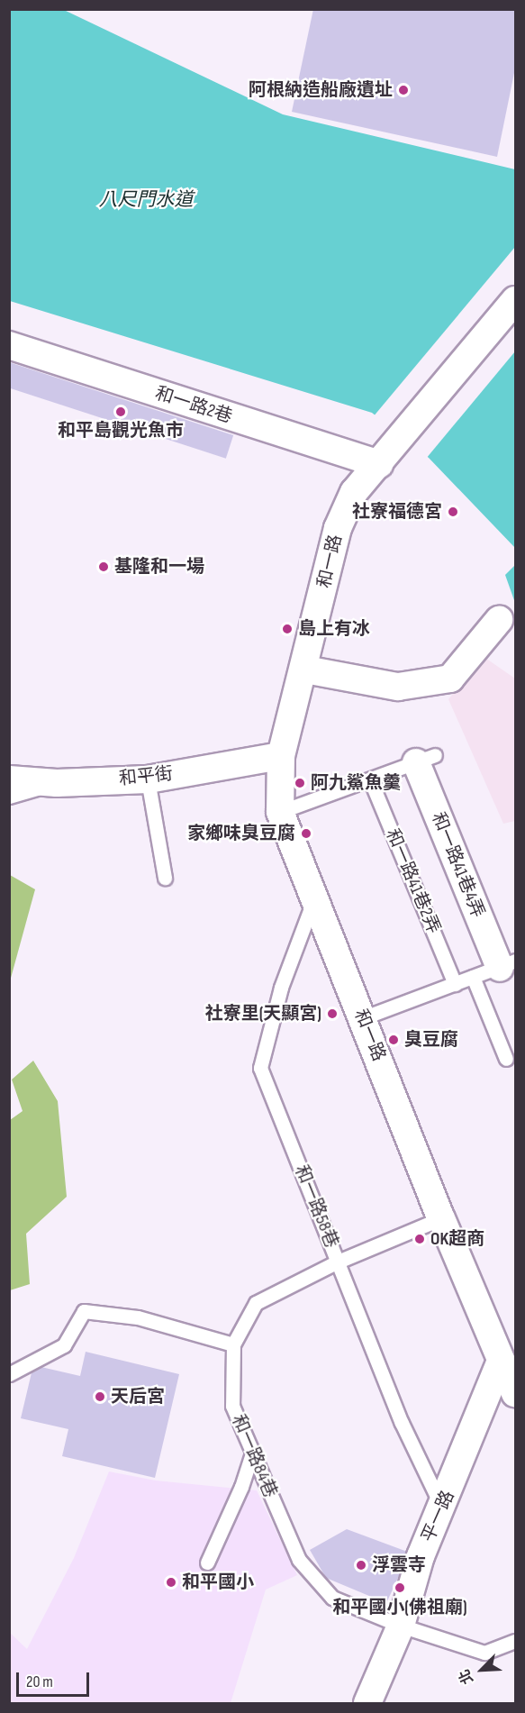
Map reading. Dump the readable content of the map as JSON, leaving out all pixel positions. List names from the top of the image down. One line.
{"streets":{"street":["和一路2巷","和一路","和平街","和一路41巷4弄","平一路"],"lane":["和一路41巷2弄","和一路58巷","和一路84巷"]},"crossings":[["和一路2巷","和一路"],["和一路","和平街"],["和一路","和一路58巷"],["和一路","和一路84巷"],["和一路","平一路"],["和一路58巷","和一路84巷"],["和一路58巷","平一路"],["和一路84巷","平一路"]],"water":["八尺門水道"],"places":["阿根納造船廠遺址","和平島觀光魚市","社寮福德宮","基隆和一場","島上有冰","阿九鯊魚羹","家鄉味臭豆腐","社寮里(天顯宮)","臭豆腐","OK超商","天后宮","浮雲寺","和平國小","和平國小(佛祖廟)"],"scale_bar":"20 m","north":"bottom left"}
